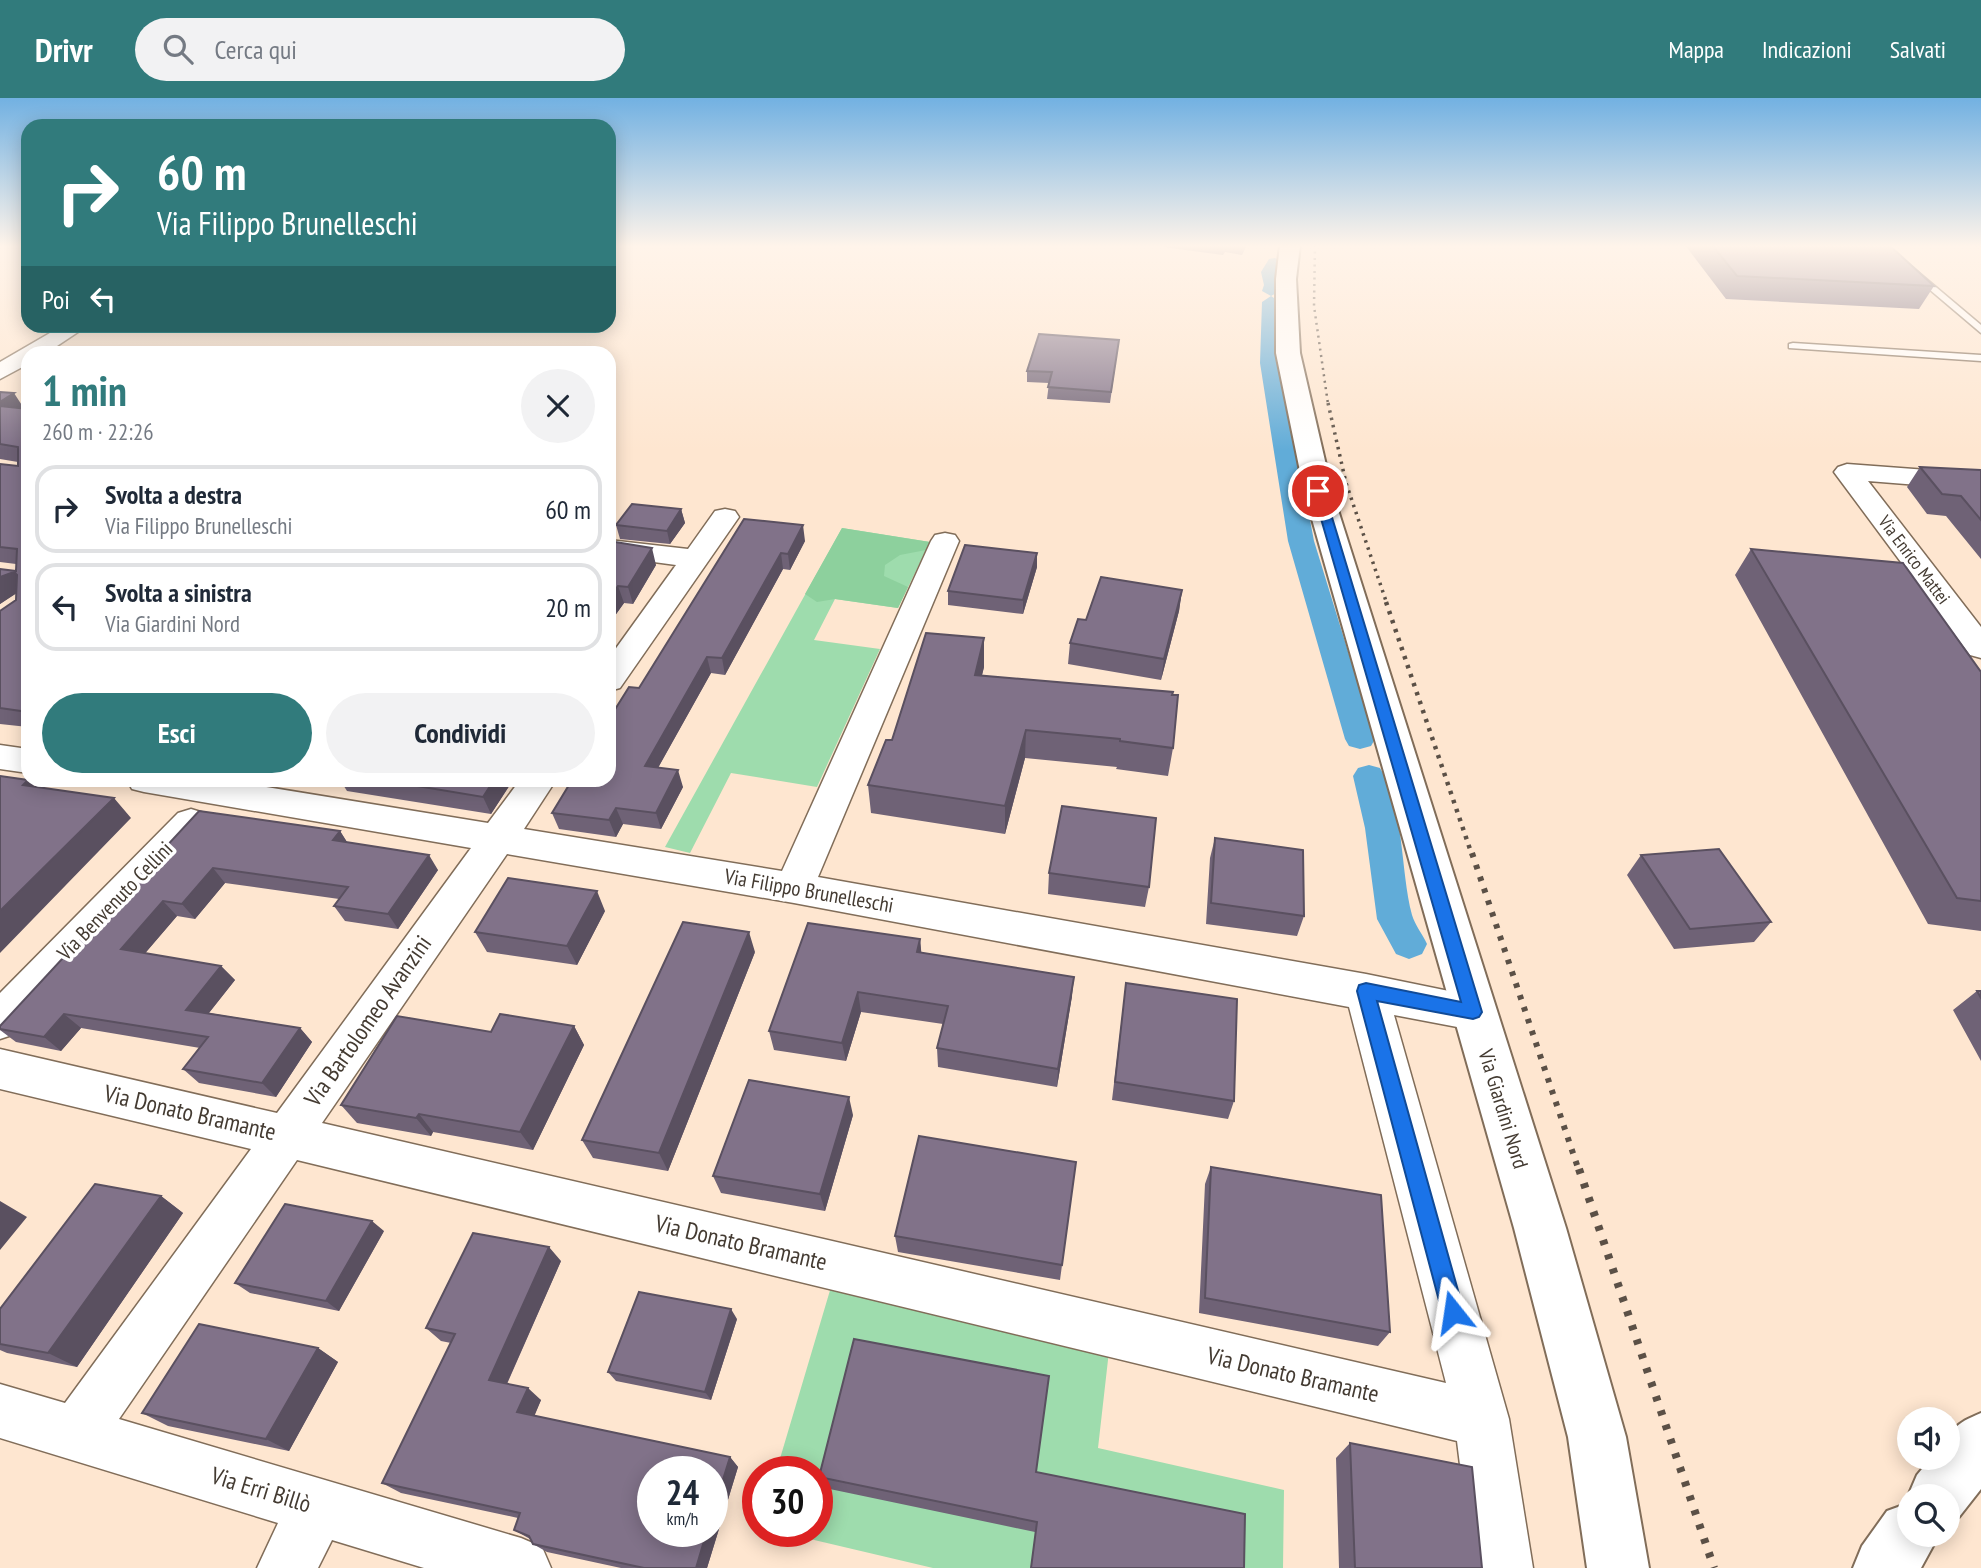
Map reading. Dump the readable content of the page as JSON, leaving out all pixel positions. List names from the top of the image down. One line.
{"streets":{"main road":["Via Giardini Nord"],"street":["Via Enrico Mattei","Via Filippo Brunelleschi","Via Benvenuto Cellini","Via Bartolomeo Avanzini","Via Donato Bramante","Via Erri Billò"]},"crossings":[["Via Filippo Brunelleschi","Via Benvenuto Cellini"],["Via Filippo Brunelleschi","Via Bartolomeo Avanzini"],["Via Filippo Brunelleschi","Via Giardini Nord"],["Via Bartolomeo Avanzini","Via Donato Bramante"],["Via Bartolomeo Avanzini","Via Erri Billò"]],"page":{"header":"Drivr","search":"Cerca qui","nav":["Mappa","Indicazioni","Salvati"],"turn":["60 m","Via Filippo Brunelleschi"],"then":"Poi","heading":["1 min","260 m · 22:26"],"list":[{"name":"Svolta a destra","note":"Via Filippo Brunelleschi","value":"60 m"},{"name":"Svolta a sinistra","note":"Via Giardini Nord","value":"20 m"}],"buttons":["Esci","Condividi"],"speed":"24 km/h","limit":"30"}}
